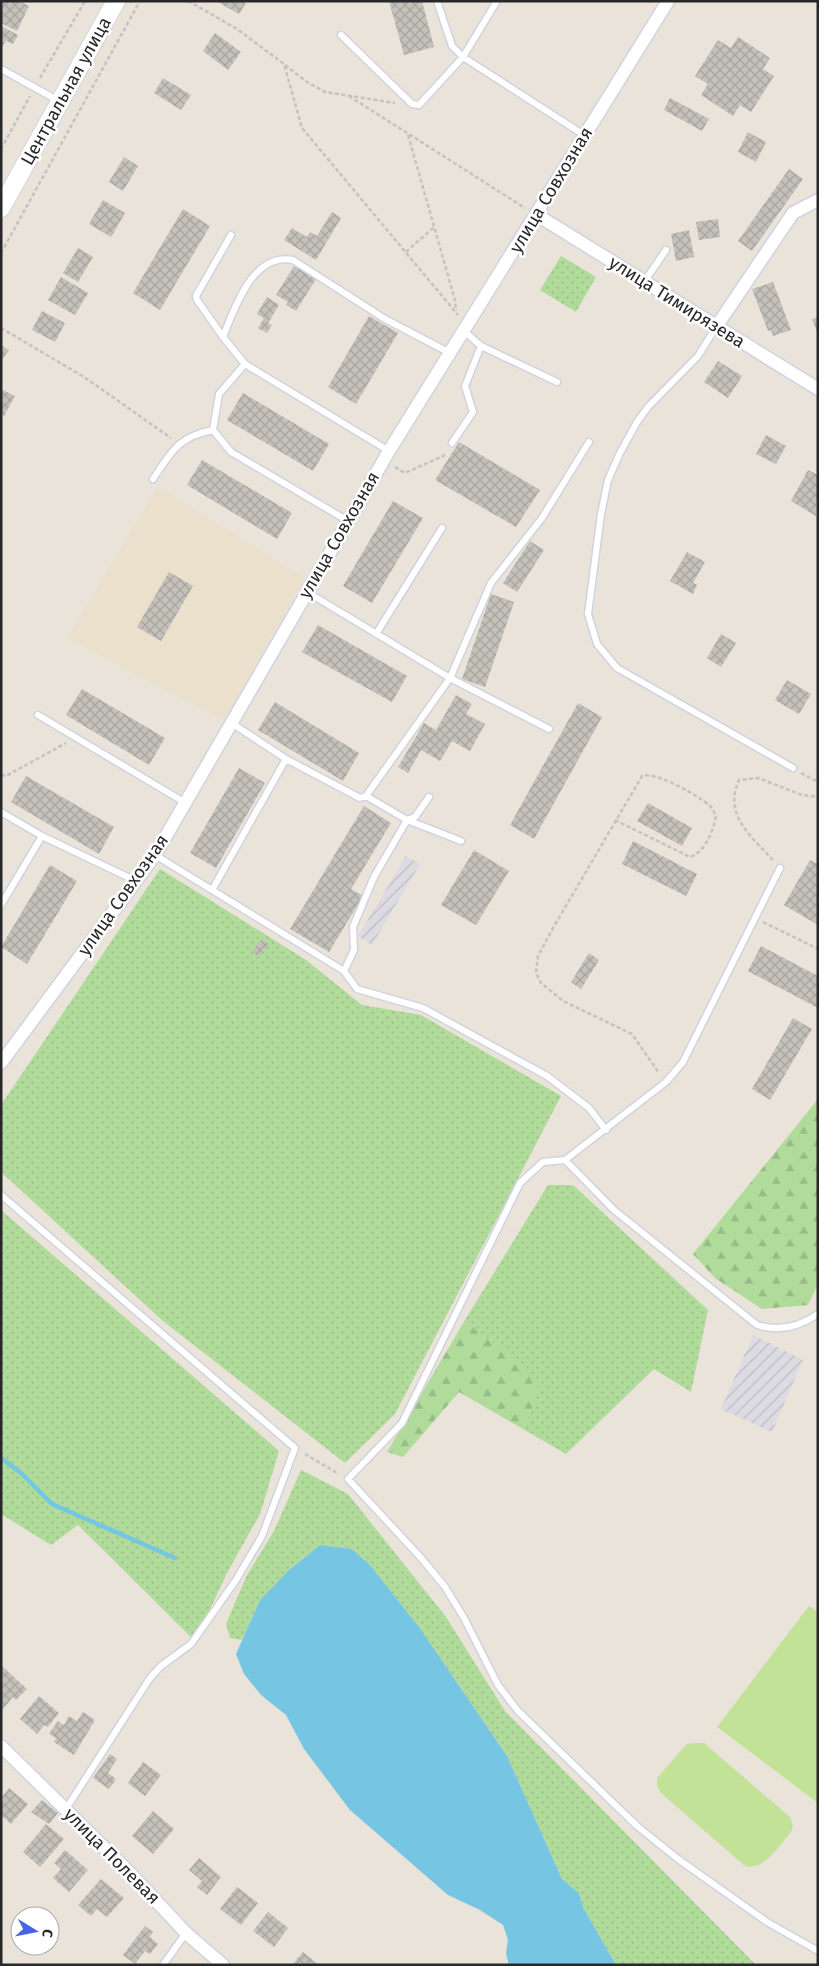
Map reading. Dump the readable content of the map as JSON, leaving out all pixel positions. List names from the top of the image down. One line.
{"streets":{"main road":["Центральная улица"],"street":["улица Совхозная","улица Тимирязева","улица Полевая"]},"crossings":[["улица Совхозная","улица Тимирязева"]],"north":"right"}
